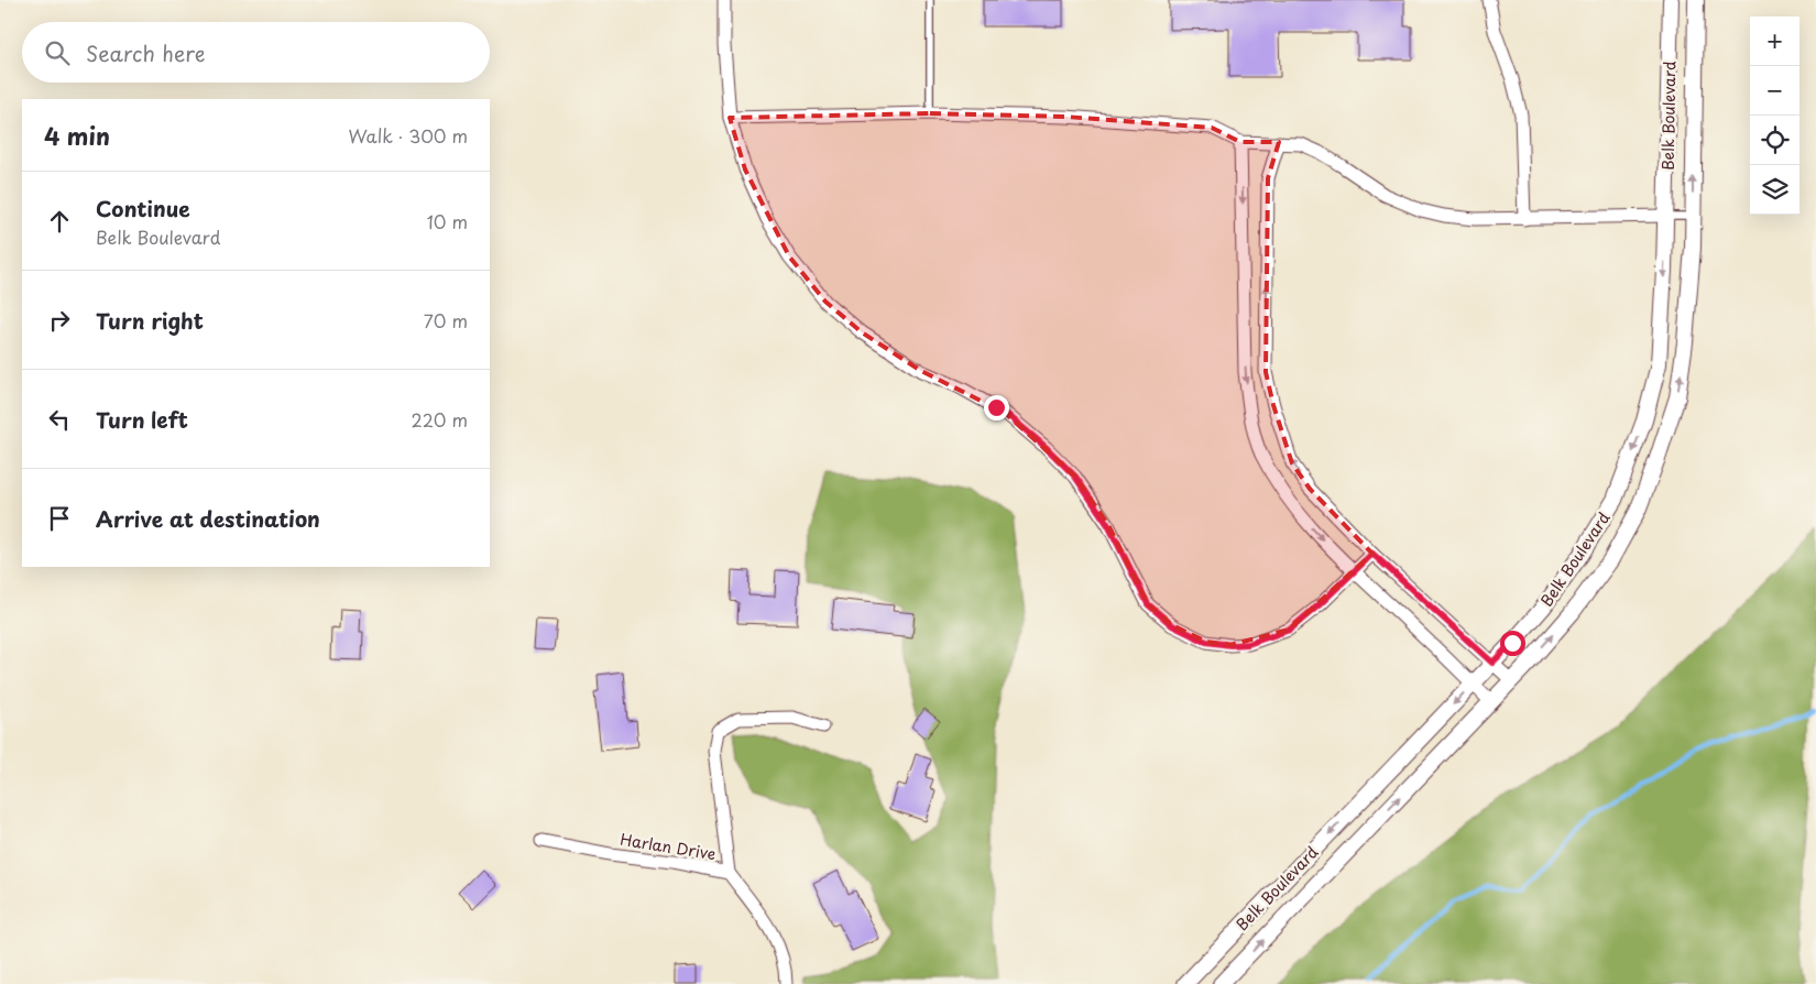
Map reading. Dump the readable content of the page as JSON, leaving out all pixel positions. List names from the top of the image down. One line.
{"streets":{"street":["Belk Boulevard","Harlan Drive"]},"page":{"map_buttons":["+","−"],"search":"Search here","heading":["4 min","Walk · 300 m"],"list":[["Continue","Belk Boulevard","10 m"],["Turn right","70 m"],["Turn left","220 m"],"Arrive at destination"]}}
